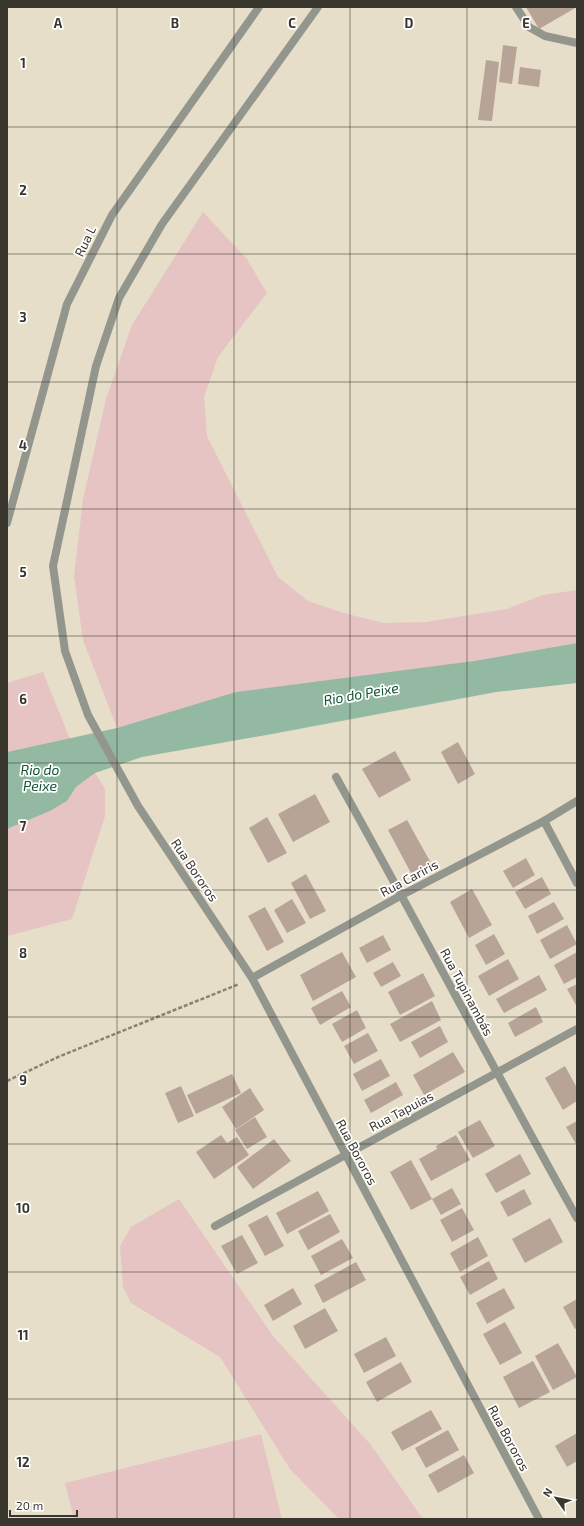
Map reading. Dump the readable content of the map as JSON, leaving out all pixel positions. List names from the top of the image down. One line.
{"streets":{"street":["Rua L","Rua Bororos","Rua Cariris","Rua Tupinambás","Rua Tapuias"]},"crossings":[["Rua Bororos","Rua Cariris"],["Rua Bororos","Rua Tapuias"],["Rua Cariris","Rua Tupinambás"],["Rua Tupinambás","Rua Tapuias"]],"water":["Rio do Peixe"],"scale_bar":"20 m","north":"top left","grid":{"columns":["A","B","C","D","E"],"rows":["1","2","3","4","5","6","7","8","9","10","11","12"]}}
